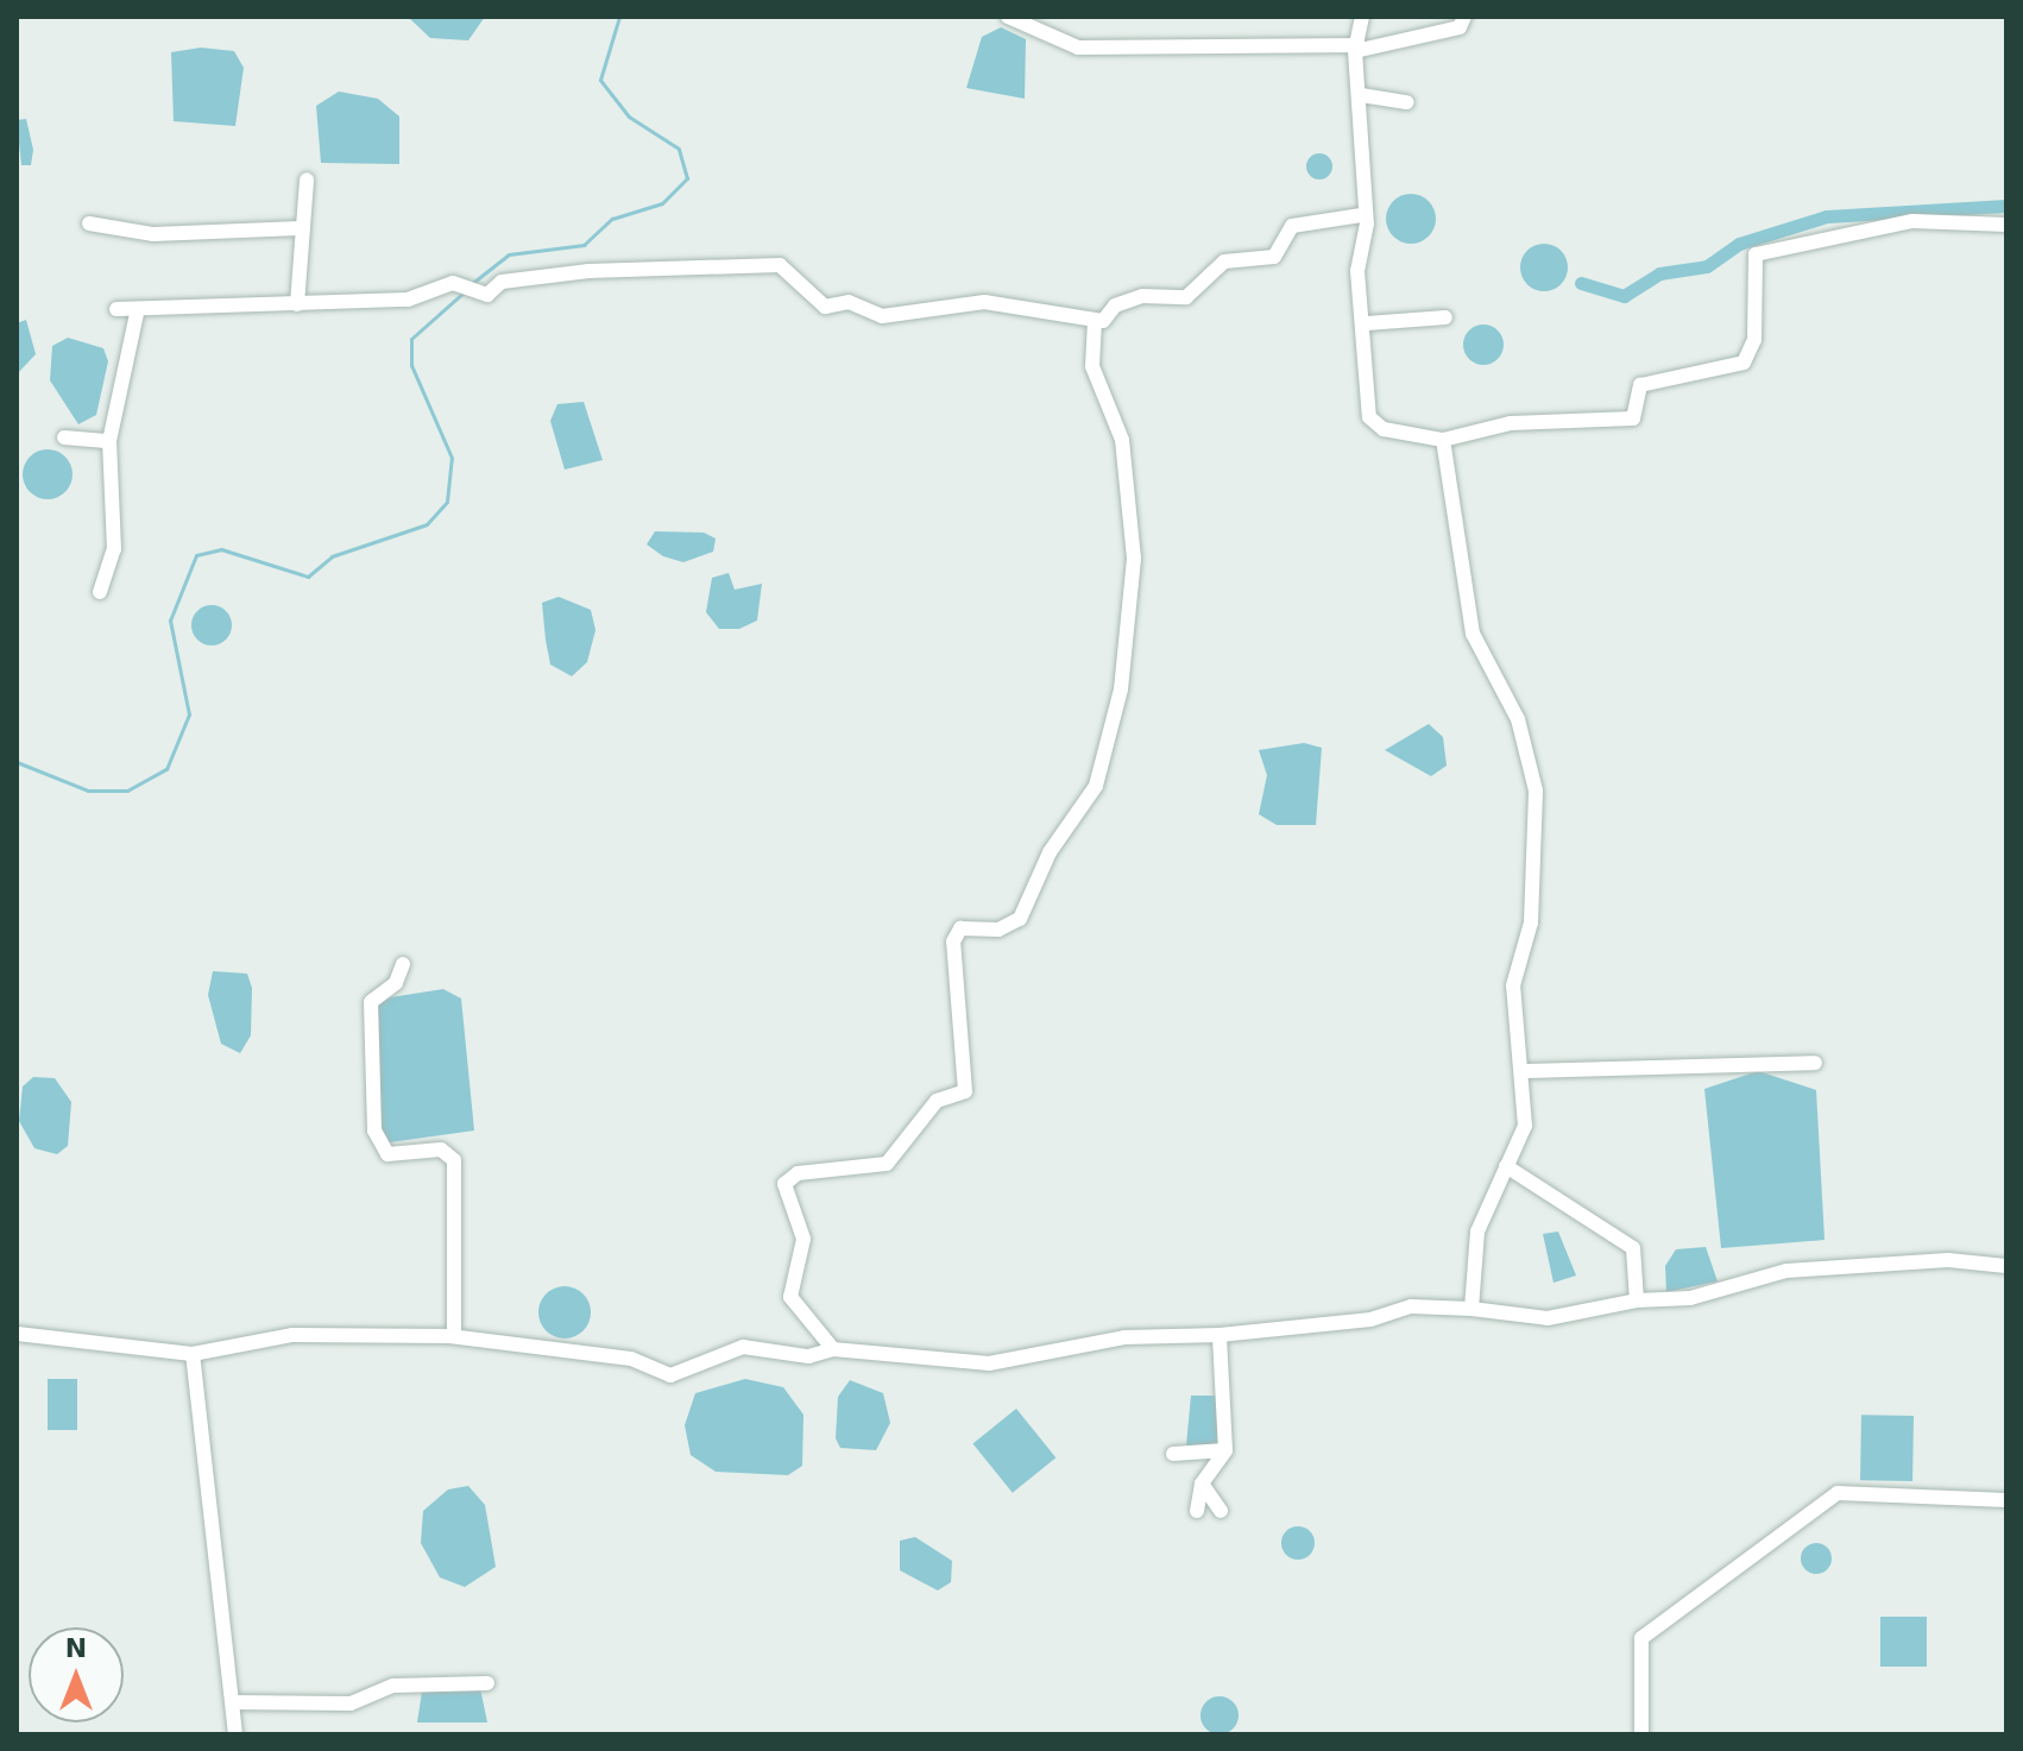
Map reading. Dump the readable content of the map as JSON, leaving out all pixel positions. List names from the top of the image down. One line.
{"north":"top"}
